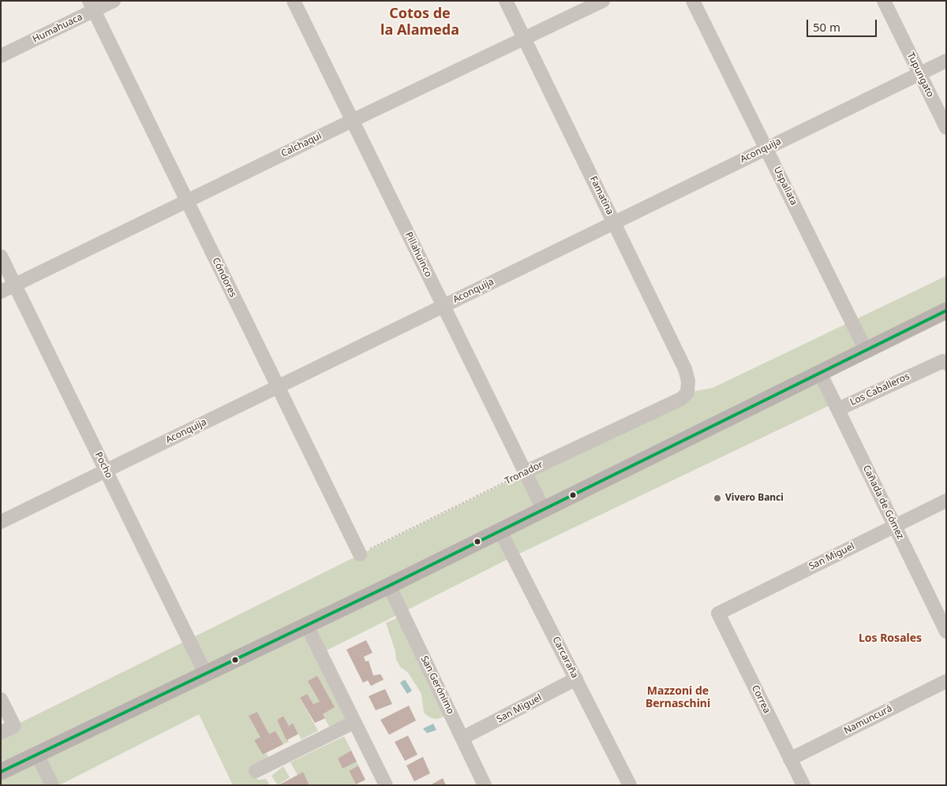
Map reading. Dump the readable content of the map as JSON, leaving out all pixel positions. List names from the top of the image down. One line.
{"streets":{"street":["Humahuaca","Tupungato","Calchaqui","Aconquija","Uspallata","Famatina","Pillahuinco","Cóndores","Los Caballeros","Pocho","Tronador","Cañada de Gómez","San Miguel","Carcaraña","San Gerónimo","Correa","Namuncurá"]},"crossings":[["Humahuaca","Cóndores"],["Tupungato","Aconquija"],["Calchaqui","Famatina"],["Calchaqui","Pillahuinco"],["Calchaqui","Cóndores"],["Calchaqui","Pocho"],["Aconquija","Uspallata"],["Aconquija","Famatina"],["Aconquija","Pillahuinco"],["Aconquija","Cóndores"],["Aconquija","Pocho"],["Famatina","Tronador"],["Pillahuinco","Tronador"],["Cóndores","Tronador"],["Los Caballeros","Cañada de Gómez"],["Cañada de Gómez","San Miguel"],["San Miguel","Carcaraña"],["San Miguel","San Gerónimo"],["San Miguel","Correa"],["Correa","Namuncurá"]],"districts":["Cotos de la Alameda","Los Rosales","Mazzoni de Bernaschini"],"places":["Vivero Banci"],"scale_bar":"50 m"}
